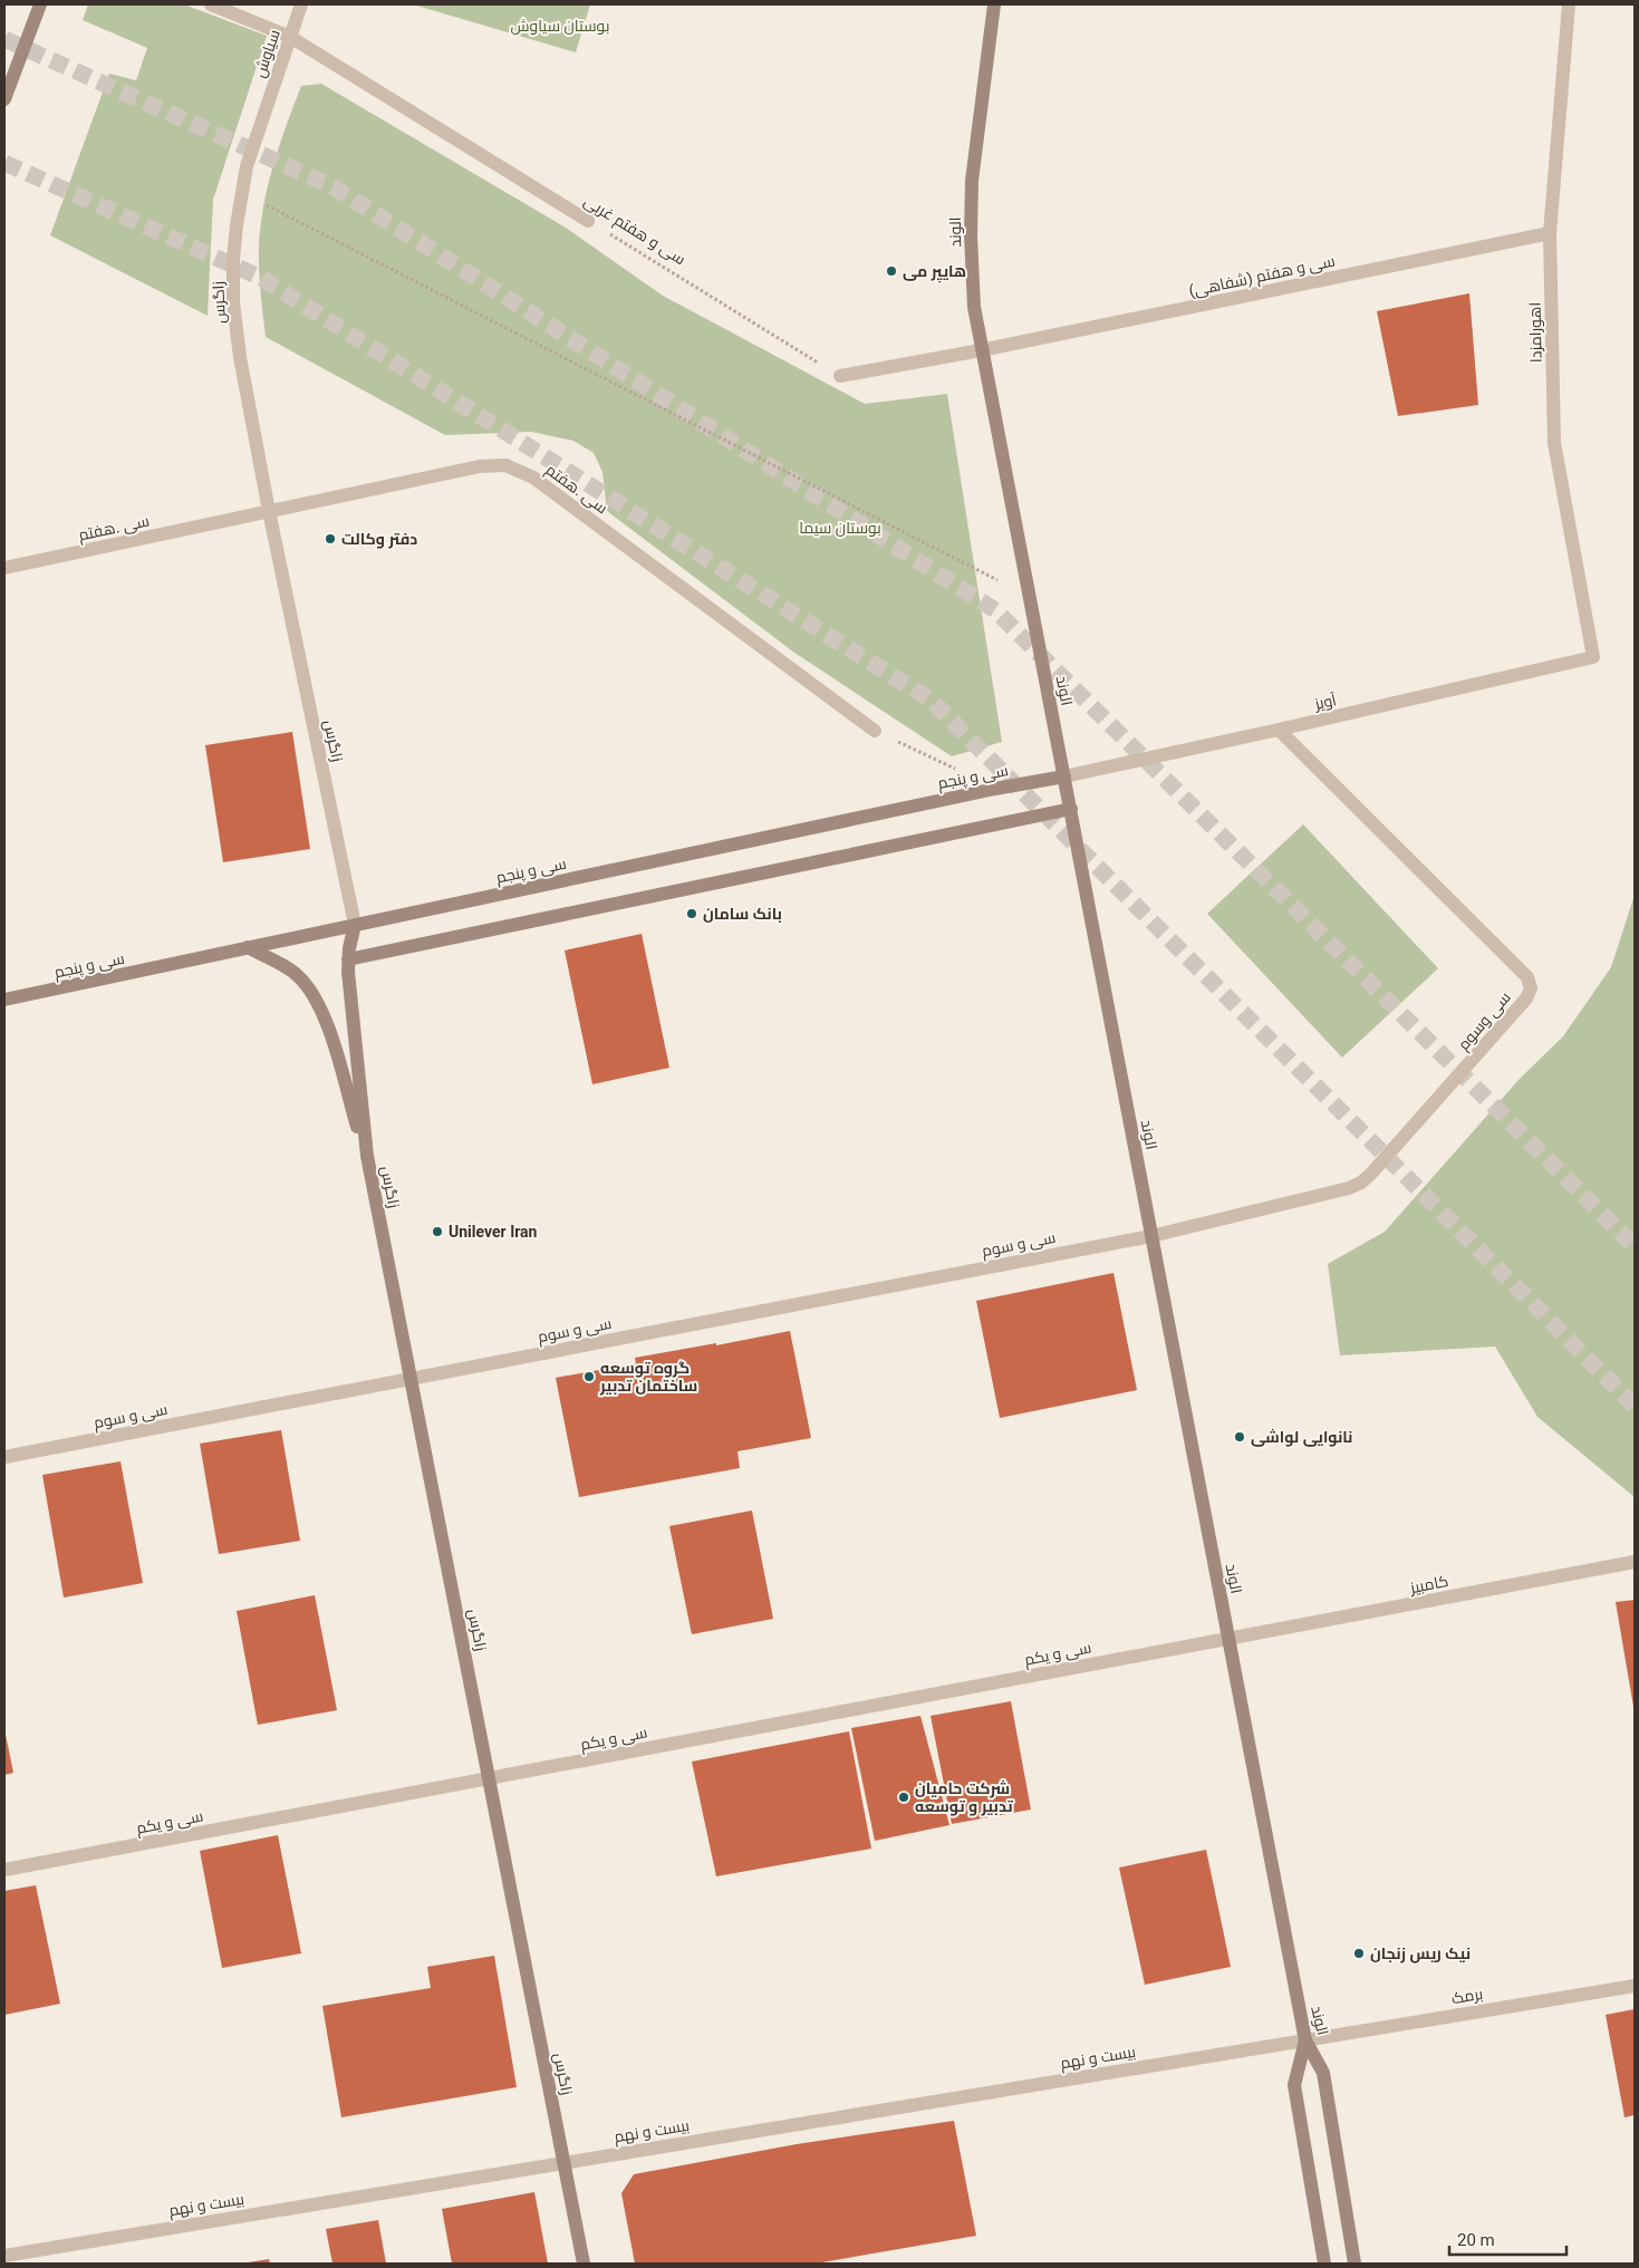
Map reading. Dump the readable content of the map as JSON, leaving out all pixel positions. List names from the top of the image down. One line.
{"streets":{"street":["سیاوش","سی و هفتم غربی","الوند","سی و هفتم (شفاهی)","زاگرس","اهورامزدا","سی .هفتم","آویز","سی و پنجم","سی وسوم","سی و سوم","کامبیز","سی و یکم","برمک","بیست و نهم"]},"crossings":[["سیاوش","سی و هفتم غربی"],["سیاوش","زاگرس"],["الوند","سی و هفتم (شفاهی)"],["الوند","آویز"],["الوند","سی و پنجم"],["الوند","سی وسوم"],["الوند","سی و سوم"],["الوند","کامبیز"],["الوند","سی و یکم"],["الوند","برمک"],["الوند","بیست و نهم"],["سی و هفتم (شفاهی)","اهورامزدا"],["زاگرس","سی .هفتم"],["زاگرس","سی و پنجم"],["زاگرس","سی و سوم"],["زاگرس","سی و یکم"],["زاگرس","بیست و نهم"],["اهورامزدا","آویز"],["آویز","سی و پنجم"],["آویز","سی وسوم"],["سی وسوم","سی و سوم"],["کامبیز","سی و یکم"],["برمک","بیست و نهم"]],"parks":["بوستان سیاوش","بوستان سیما"],"places":["هایپر می","دفتر وکالت","بانک سامان","Unilever Iran","گروه توسعه ساختمان تدبیر","نانوایی لواشی","شرکت حامیان تدبیر و توسعه","نیک ریس زنجان"],"scale_bar":"20 m"}
